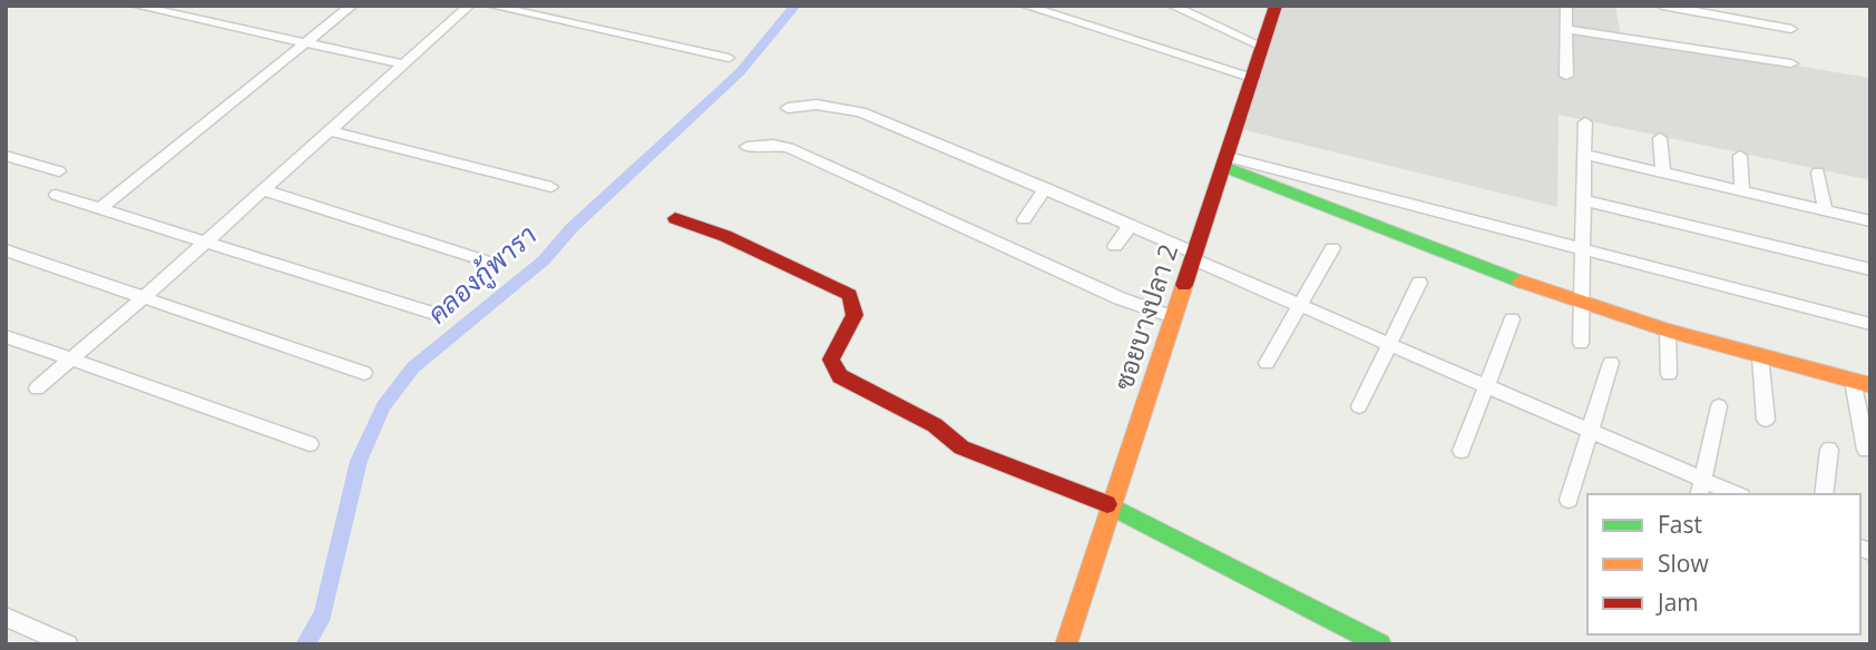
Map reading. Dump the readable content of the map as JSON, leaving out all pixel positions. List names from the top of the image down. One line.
{"streets":{"street":["ซอยบางปลา 2"]},"water":["คลองกู้พารา"],"legend":["Fast","Slow","Jam"]}
